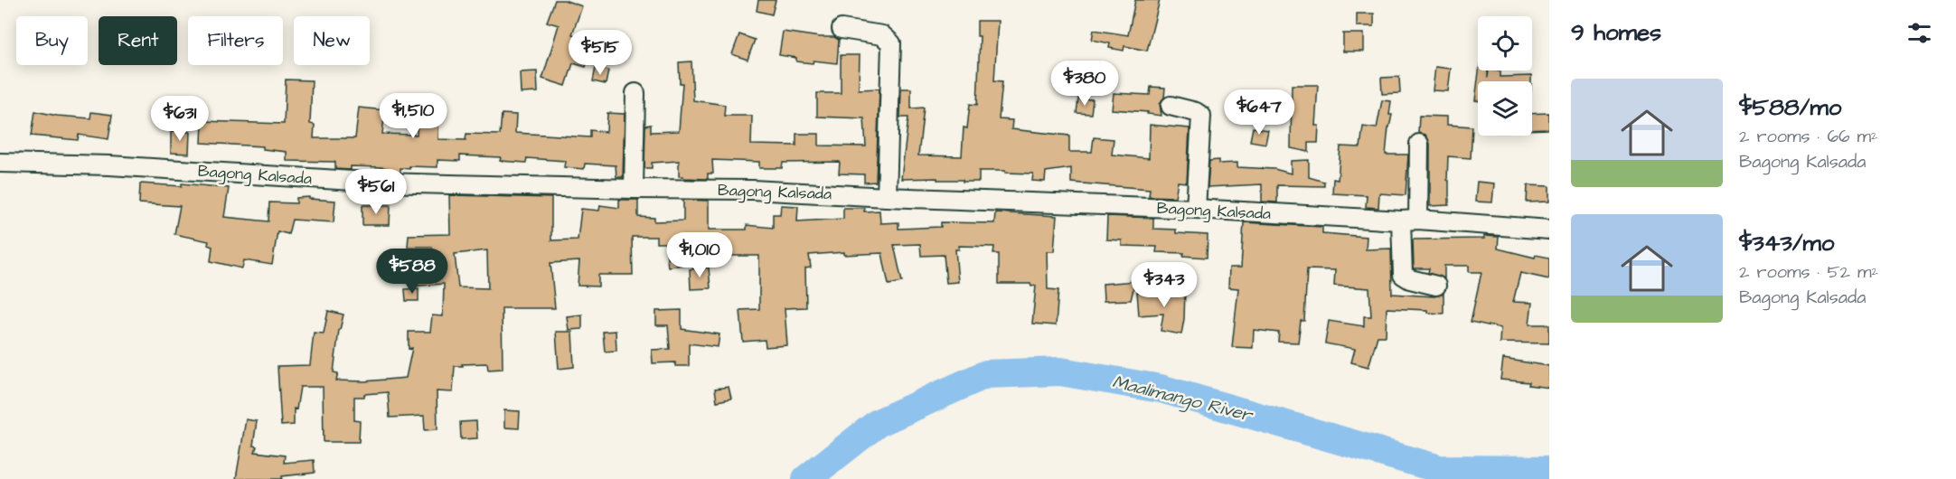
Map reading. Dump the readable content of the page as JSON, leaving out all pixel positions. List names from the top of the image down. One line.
{"streets":{"street":["Bagong Kalsada"]},"water":["Maalimango River"],"page":{"heading":"9 homes","chip":["Buy","Rent","Filters","New"],"price":["$515","$380","$647","$1,510","$631","$561","$1,010","$588","$343"],"list":[{"name":"$588/mo","note":"2 rooms · 66 m² · Bagong Kalsada"},{"name":"$343/mo","note":"2 rooms · 52 m² · Bagong Kalsada"}]}}
